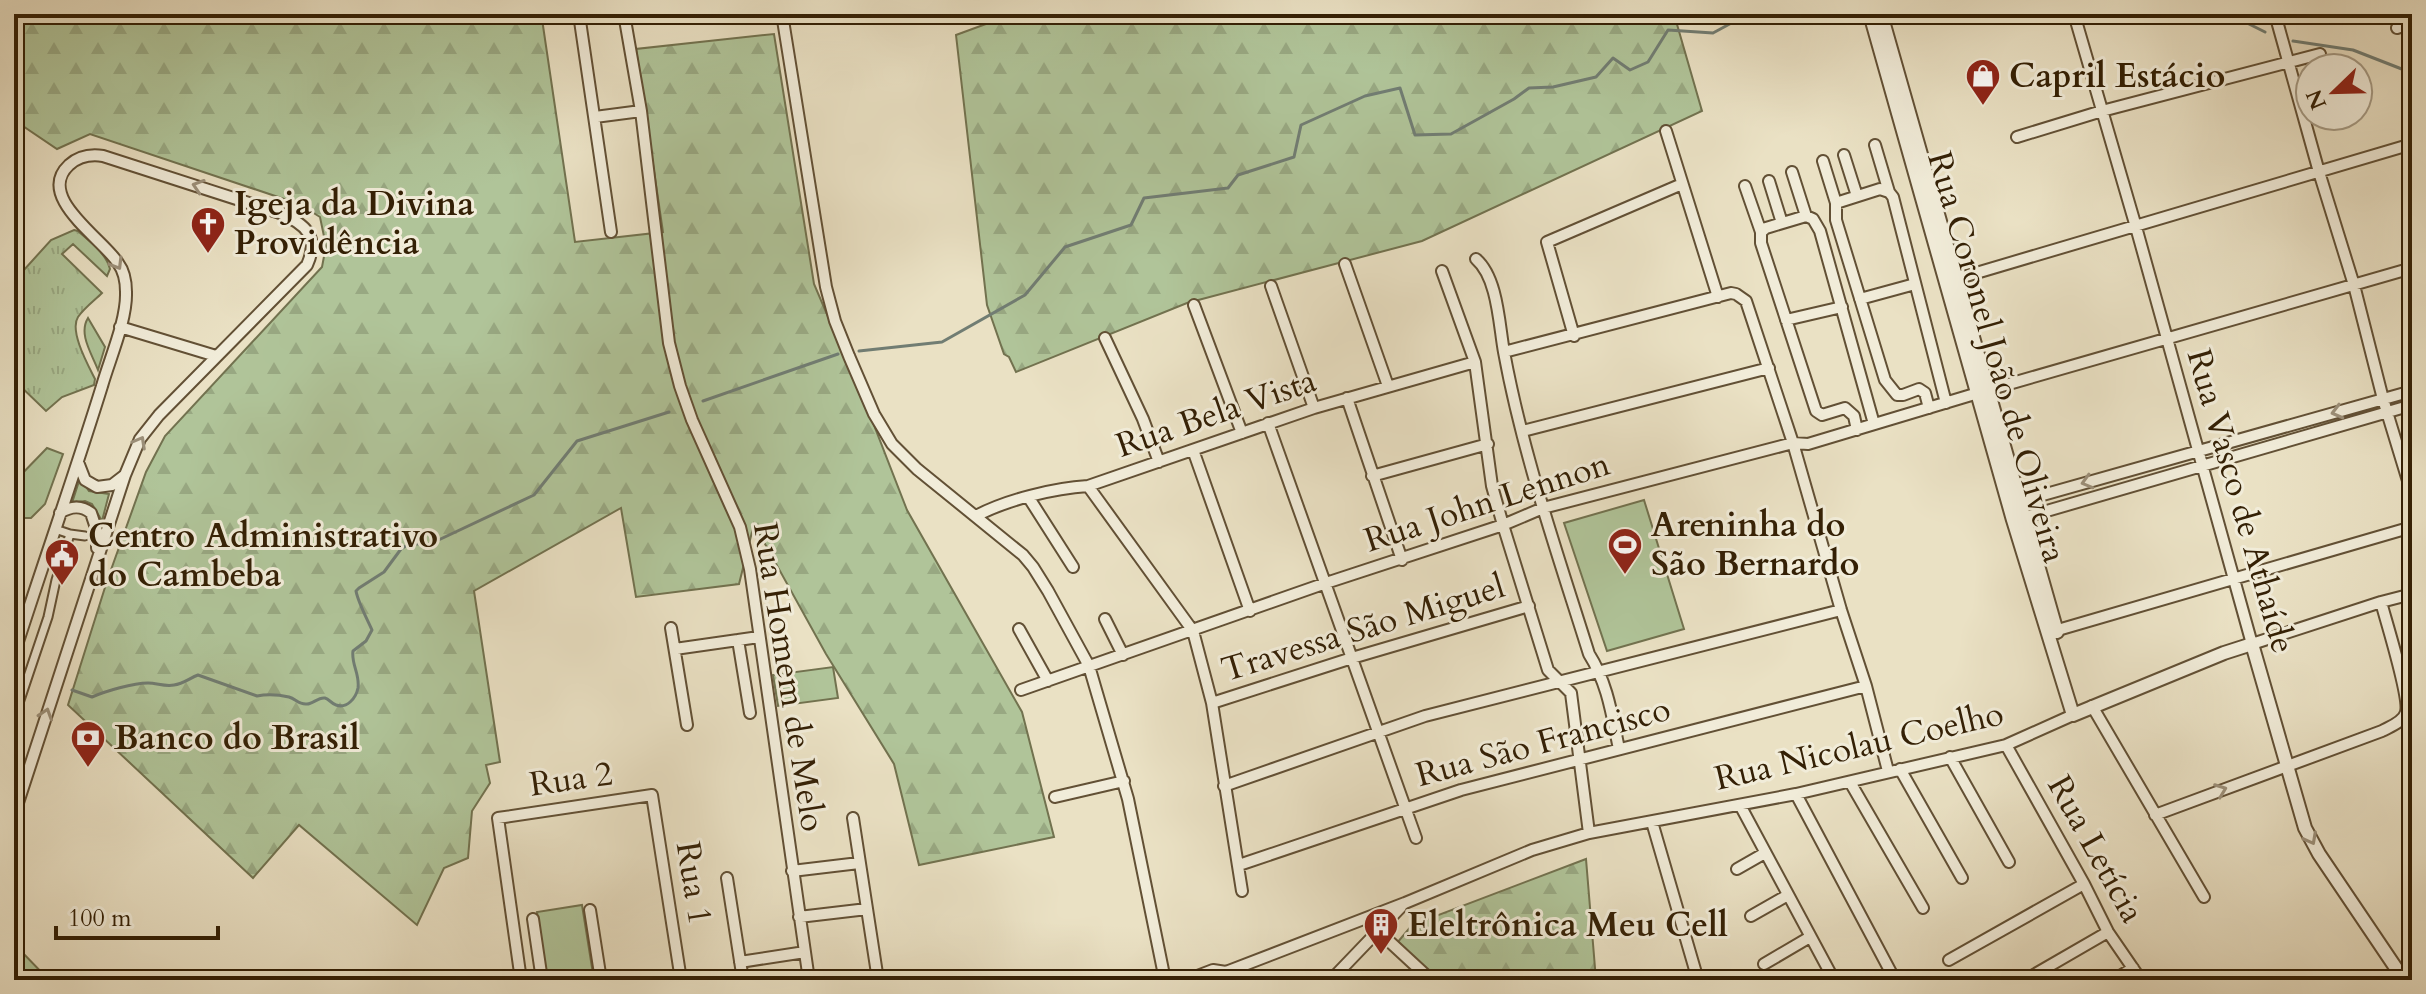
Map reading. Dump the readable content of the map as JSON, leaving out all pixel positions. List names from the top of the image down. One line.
{"streets":{"street":["Rua Coronel João de Oliveira","Rua Bela Vista","Rua Vasco de Athaíde","Rua John Lennon","Travessa São Miguel","Rua Homem de Melo","Rua São Francisco","Rua Nicolau Coelho","Rua 2","Rua Letícia","Rua 1"]},"crossings":[["Rua Coronel João de Oliveira","Rua John Lennon"],["Rua Coronel João de Oliveira","Rua Nicolau Coelho"],["Rua Vasco de Athaíde","Rua John Lennon"],["Rua Vasco de Athaíde","Rua Nicolau Coelho"],["Rua Nicolau Coelho","Rua Letícia"],["Rua 2","Rua 1"]],"places":{"shop":["Capril Estácio"],"church":["Igeja da Divina Providência"],"sports":["Areninha do São Bernardo"],"public building":["Centro Administrativo do Cambeba"],"bank":["Banco do Brasil"],"building":["Eleltrônica Meu Cell"]},"scale_bar":"100 m","north":"bottom left"}
